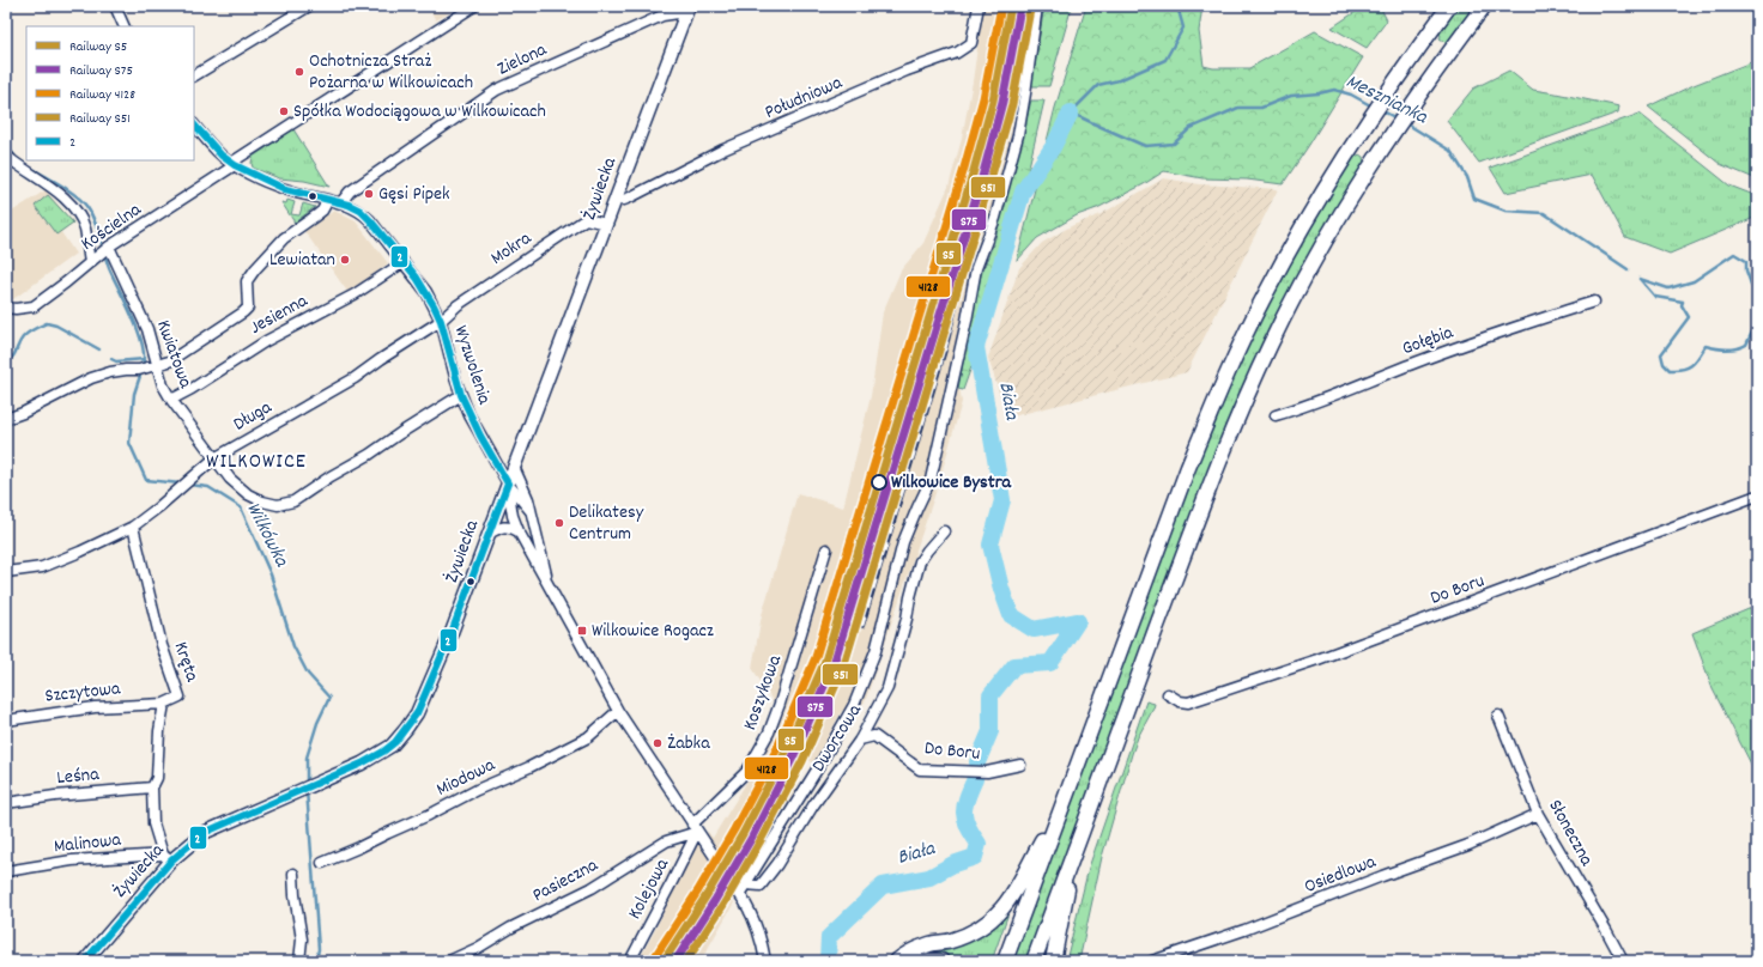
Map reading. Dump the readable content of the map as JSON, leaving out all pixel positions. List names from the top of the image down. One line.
{"streets":{"main road":["Żywiecka"],"street":["Zielona","Południowa","Kościelna","Mokra","Jesienna","Gołębia","Kwiatowa","Wyzwolenia","Długa","Do Boru","Kręta","Szczytowa","Koszykowa","Dworcowa","Leśna","Miodowa","Słoneczna","Malinowa","Osiedlowa","Pasieczna","Kolejowa"]},"crossings":[["Zielona","Żywiecka"],["Zielona","Wyzwolenia"],["Południowa","Żywiecka"],["Żywiecka","Mokra"],["Żywiecka","Wyzwolenia"],["Żywiecka","Kręta"],["Żywiecka","Malinowa"],["Kościelna","Kwiatowa"],["Kościelna","Wyzwolenia"],["Mokra","Wyzwolenia"],["Mokra","Długa"],["Jesienna","Kwiatowa"],["Jesienna","Wyzwolenia"],["Kwiatowa","Wyzwolenia"],["Kwiatowa","Długa"],["Wyzwolenia","Długa"],["Wyzwolenia","Koszykowa"],["Wyzwolenia","Dworcowa"],["Wyzwolenia","Miodowa"],["Wyzwolenia","Pasieczna"],["Wyzwolenia","Kolejowa"],["Długa","Kręta"],["Do Boru","Dworcowa"],["Kręta","Szczytowa"],["Kręta","Leśna"],["Kręta","Malinowa"],["Koszykowa","Pasieczna"],["Koszykowa","Kolejowa"],["Słoneczna","Osiedlowa"],["Pasieczna","Kolejowa"]],"districts":["WILKOWICE"],"water":["Mesznianka","Biała","Wilkówka"],"places":{"other":["Ochotnicza Straż Pożarna w Wilkowicach","Spółka Wodociągowa w Wilkowicach","Gęsi Pipek","Lewiatan","Wilkowice Bystra","Delikatesy Centrum","Żabka"],"transit":["Wilkowice Rogacz"]},"lines":["rail line S5","rail line 4128","rail line S75","rail line S51","transit line 2"],"legend":["Railway S5","Railway S75","Railway 4128","Railway S51","2"]}
